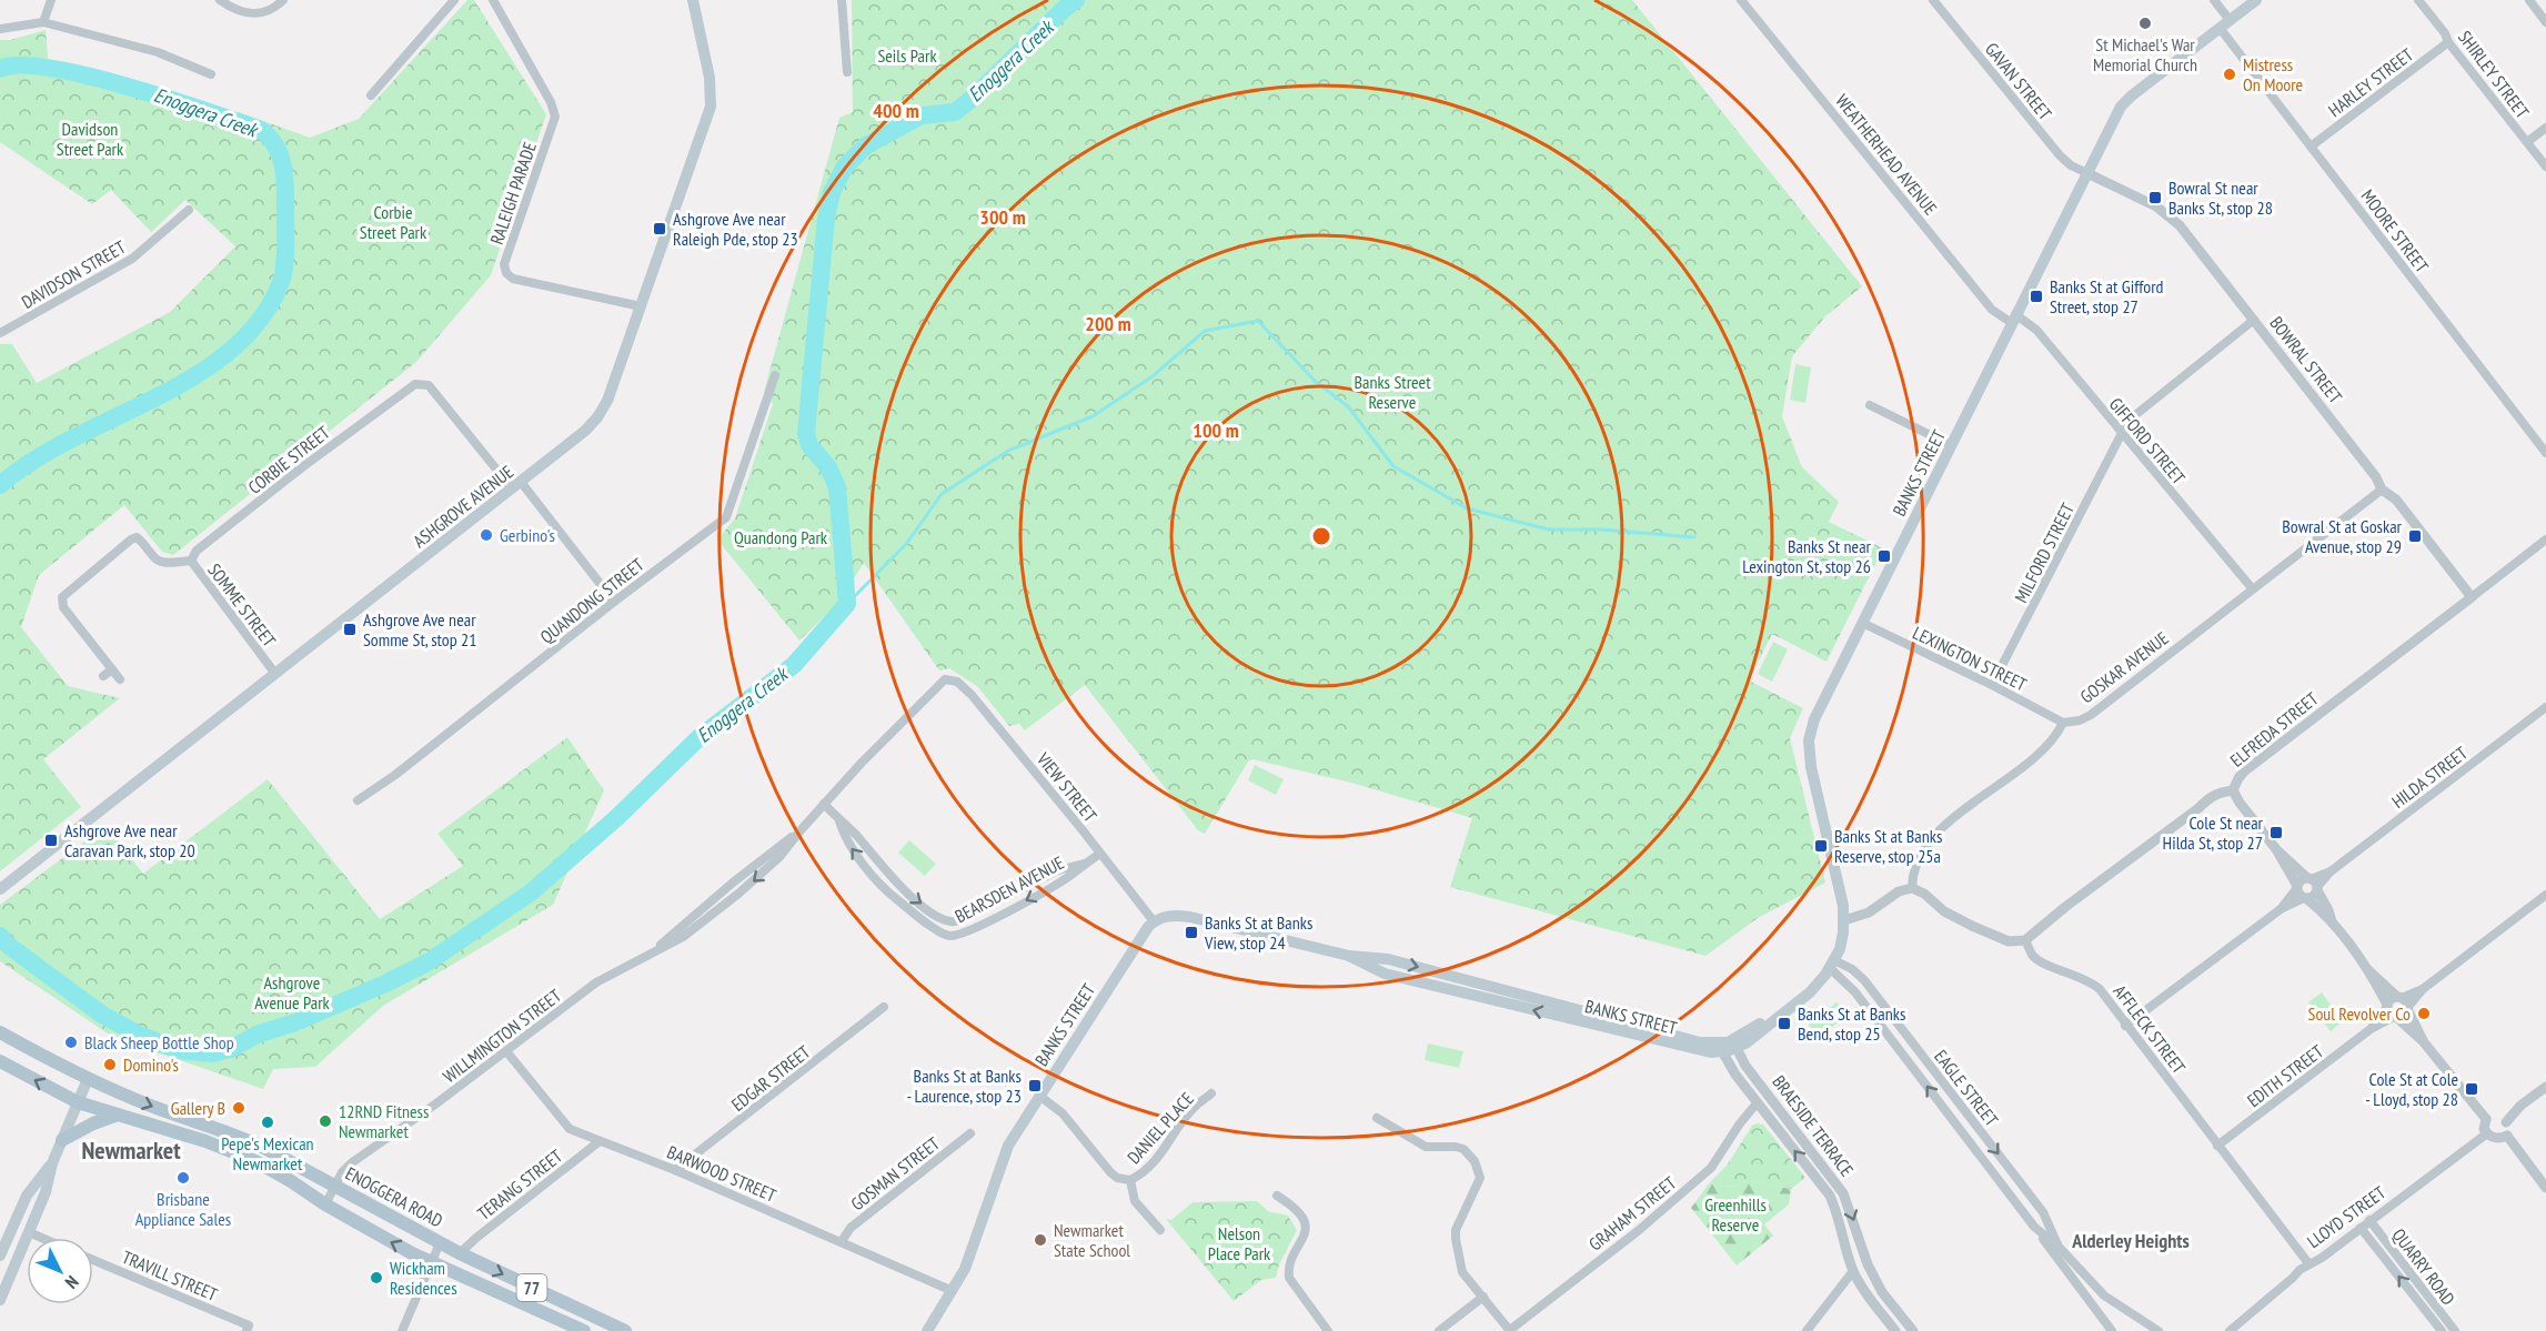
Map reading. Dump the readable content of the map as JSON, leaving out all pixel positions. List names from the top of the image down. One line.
{"streets":{"main road":["BANKS STREET","ASHGROVE AVENUE","ENOGGERA ROAD","77"],"street":["SHIRLEY STREET","GAVAN STREET","HARLEY STREET","WEATHERHEAD AVENUE","RALEIGH PARADE","MOORE STREET","DAVIDSON STREET","BOWRAL STREET","GIFFORD STREET","CORBIE STREET","MILFORD STREET","QUANDONG STREET","SOMME STREET","LEXINGTON STREET","GOSKAR AVENUE","ELFREDA STREET","HILDA STREET","VIEW STREET","BEARSDEN AVENUE","AFFLECK STREET","WILLMINGTON STREET","EDITH STREET","EDGAR STREET","EAGLE STREET","BRAESIDE TERRACE","DANIEL PLACE","BARWOOD STREET","GOSMAN STREET","TERANG STREET","GRAHAM STREET","LLOYD STREET","QUARRY ROAD","TRAVILL STREET"]},"crossings":[["SHIRLEY STREET","HARLEY STREET"],["GAVAN STREET","BOWRAL STREET"],["GAVAN STREET","BANKS STREET"],["HARLEY STREET","MOORE STREET"],["WEATHERHEAD AVENUE","GIFFORD STREET"],["WEATHERHEAD AVENUE","BANKS STREET"],["RALEIGH PARADE","ASHGROVE AVENUE"],["MOORE STREET","BANKS STREET"],["BOWRAL STREET","BANKS STREET"],["BOWRAL STREET","MILFORD STREET"],["BOWRAL STREET","GOSKAR AVENUE"],["BOWRAL STREET","ELFREDA STREET"],["GIFFORD STREET","BANKS STREET"],["GIFFORD STREET","MILFORD STREET"],["GIFFORD STREET","GOSKAR AVENUE"],["CORBIE STREET","ASHGROVE AVENUE"],["CORBIE STREET","SOMME STREET"],["BANKS STREET","LEXINGTON STREET"],["BANKS STREET","VIEW STREET"],["BANKS STREET","EAGLE STREET"],["BANKS STREET","BRAESIDE TERRACE"],["BANKS STREET","BARWOOD STREET"],["ASHGROVE AVENUE","SOMME STREET"],["MILFORD STREET","LEXINGTON STREET"],["LEXINGTON STREET","GOSKAR AVENUE"],["ELFREDA STREET","AFFLECK STREET"],["VIEW STREET","BEARSDEN AVENUE"],["VIEW STREET","WILLMINGTON STREET"],["BEARSDEN AVENUE","WILLMINGTON STREET"],["AFFLECK STREET","EDITH STREET"],["AFFLECK STREET","LLOYD STREET"],["WILLMINGTON STREET","BARWOOD STREET"],["WILLMINGTON STREET","ENOGGERA ROAD"],["WILLMINGTON STREET","77"],["EDGAR STREET","BARWOOD STREET"],["BRAESIDE TERRACE","GRAHAM STREET"],["BARWOOD STREET","GOSMAN STREET"],["BARWOOD STREET","TERANG STREET"],["TERANG STREET","ENOGGERA ROAD"],["LLOYD STREET","QUARRY ROAD"]],"districts":["Newmarket","Alderley Heights"],"water":["Enoggera Creek"],"parks":["Seils Park","Davidson Street Park","Corbie Street Park","Banks Street Reserve","Quandong Park","Ashgrove Avenue Park","Greenhills Reserve","Nelson Place Park"],"places":{"other":["St Michael's War Memorial Church","Mistress On Moore","Gerbino's","Soul Revolver Co","Black Sheep Bottle Shop","Domino's","Gallery B","12RND Fitness Newmarket","Pepe's Mexican Newmarket","Brisbane Appliance Sales","Newmarket State School","Wickham Residences"],"transit":["Bowral St near Banks St, stop 28","Ashgrove Ave near Raleigh Pde, stop 23","Banks St at Gifford Street, stop 27","Bowral St at Goskar Avenue, stop 29","Banks St near Lexington St, stop 26","Ashgrove Ave near Somme St, stop 21","Cole St near Hilda St, stop 27","Ashgrove Ave near Caravan Park, stop 20","Banks St at Banks Reserve, stop 25a","Banks St at Banks View, stop 24","Banks St at Banks Bend, stop 25","Banks St at Banks - Laurence, stop 23","Cole St at Cole - Lloyd, stop 28"]},"north":"bottom right","rings":["400 m","300 m","200 m","100 m"]}
